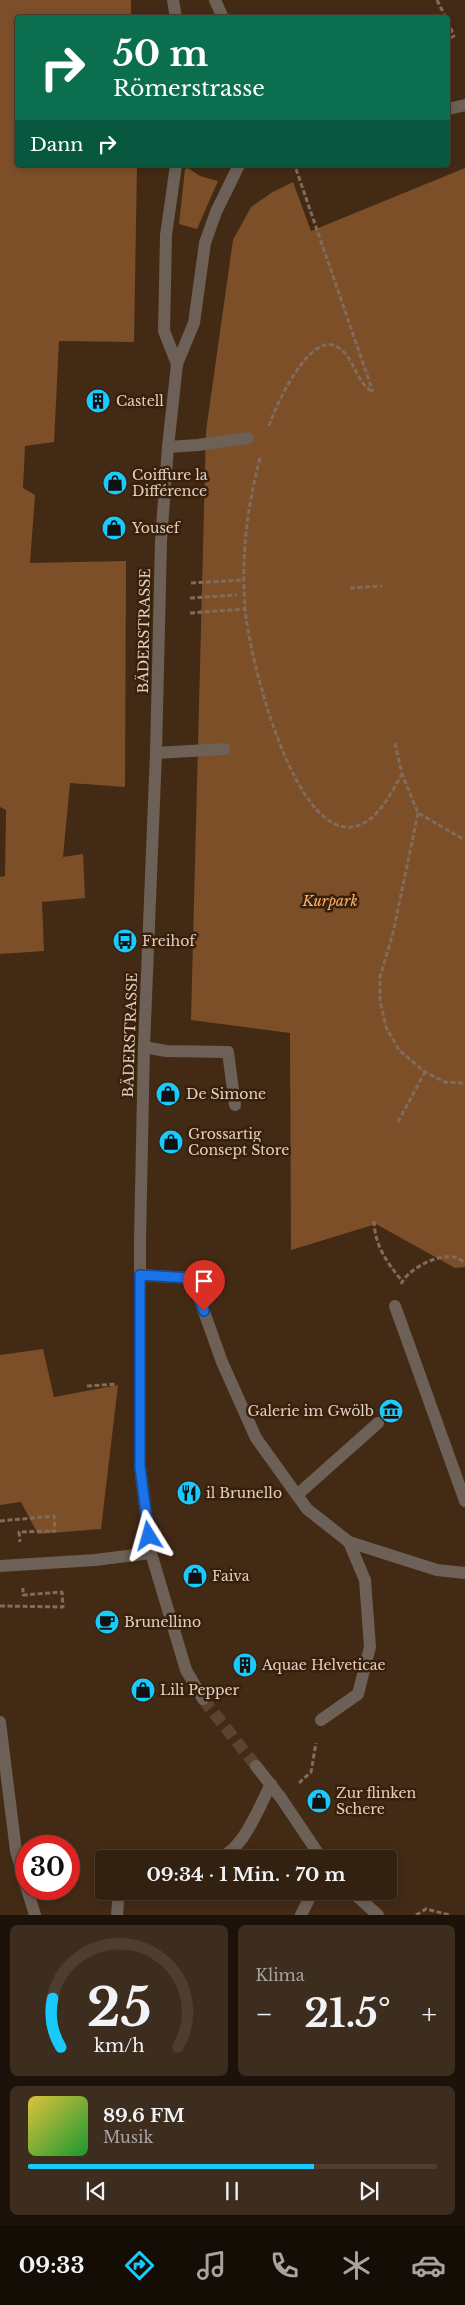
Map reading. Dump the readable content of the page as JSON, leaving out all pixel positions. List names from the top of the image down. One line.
{"streets":{"street":["BÄDERSTRASSE"]},"parks":["Kurpark"],"places":{"building":["Castell","Aquae Helveticae"],"shop":["Coiffure la Différence","Yousef","De Simone","Grossartig Consept Store","Faiva","Lili Pepper","Zur flinken Schere"],"bus stop":["Freihof"],"museum":["Galerie im Gwölb"],"restaurant":["il Brunello"],"cafe":["Brunellino"]},"page":{"turn":["50 m","Römerstrasse"],"then":"Dann","limit":"30","trip":"09:34 · 1 Min. · 70 m","tile":"Klima","heat":["−","21.5°","+"],"song":["89.6 FM","Musik"],"tabs":"09:33","gauge":["25","km/h"]}}
